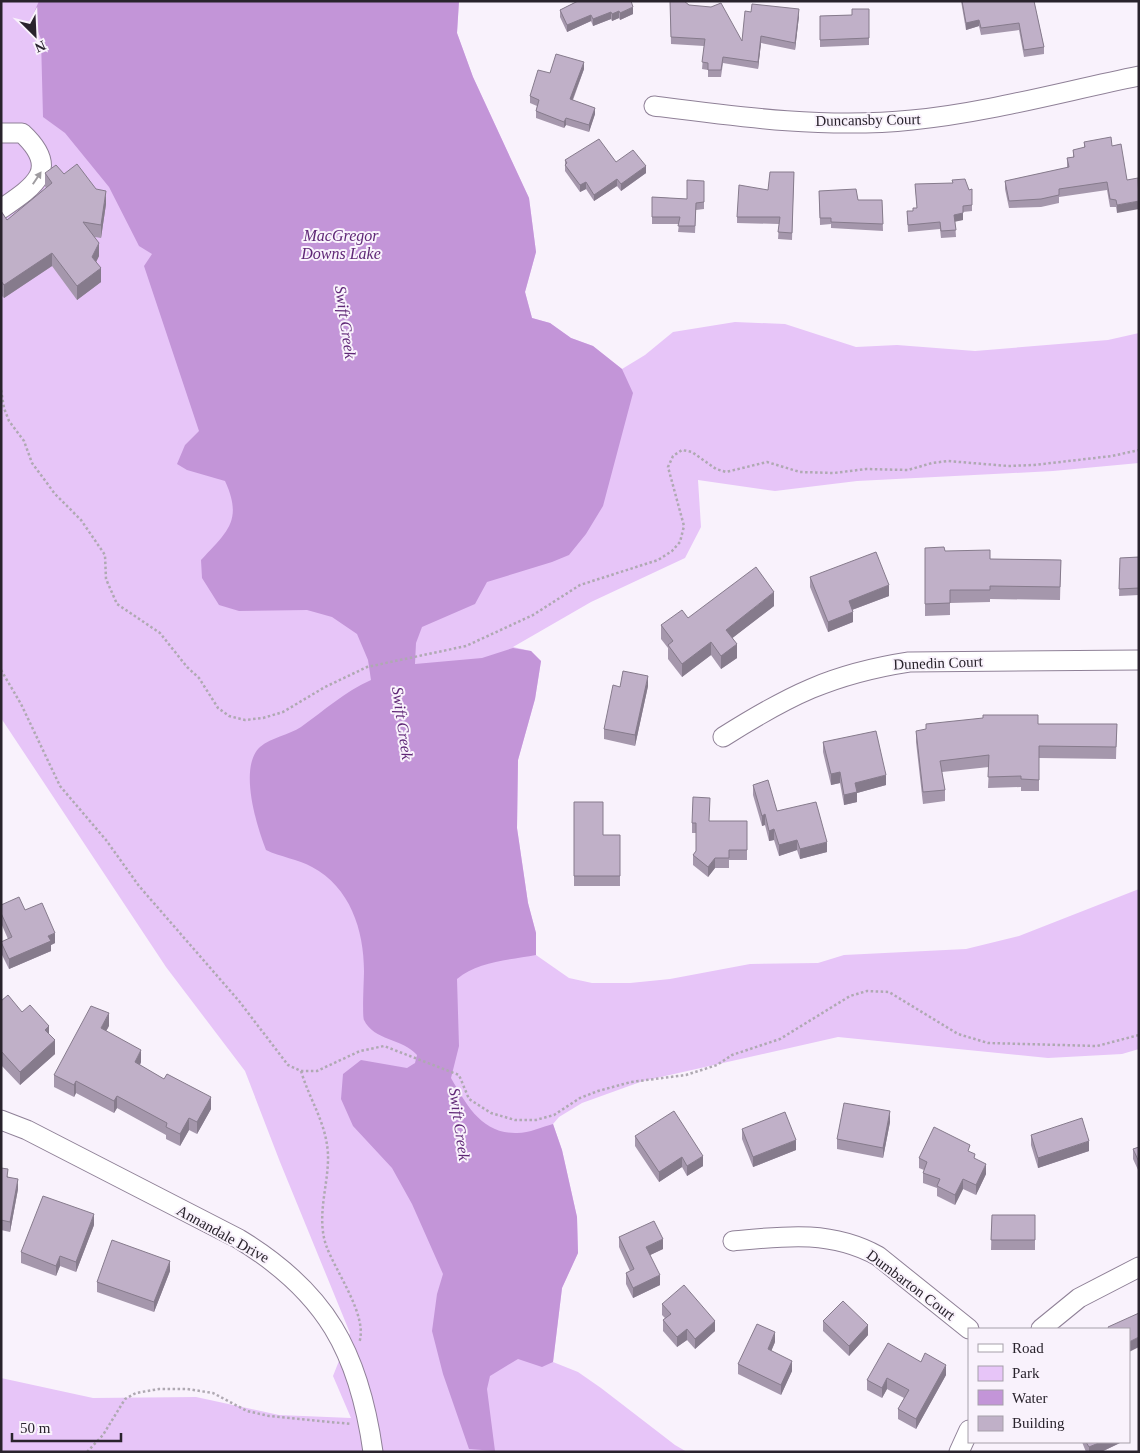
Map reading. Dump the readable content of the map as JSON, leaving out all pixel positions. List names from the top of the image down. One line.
{"streets":{"street":["Duncansby Court","Dunedin Court","Annandale Drive","Dumbarton Court"]},"water":["MacGregor Downs Lake","Swift Creek"],"legend":["Road","Park","Water","Building"],"scale_bar":"50 m","north":"bottom right"}
